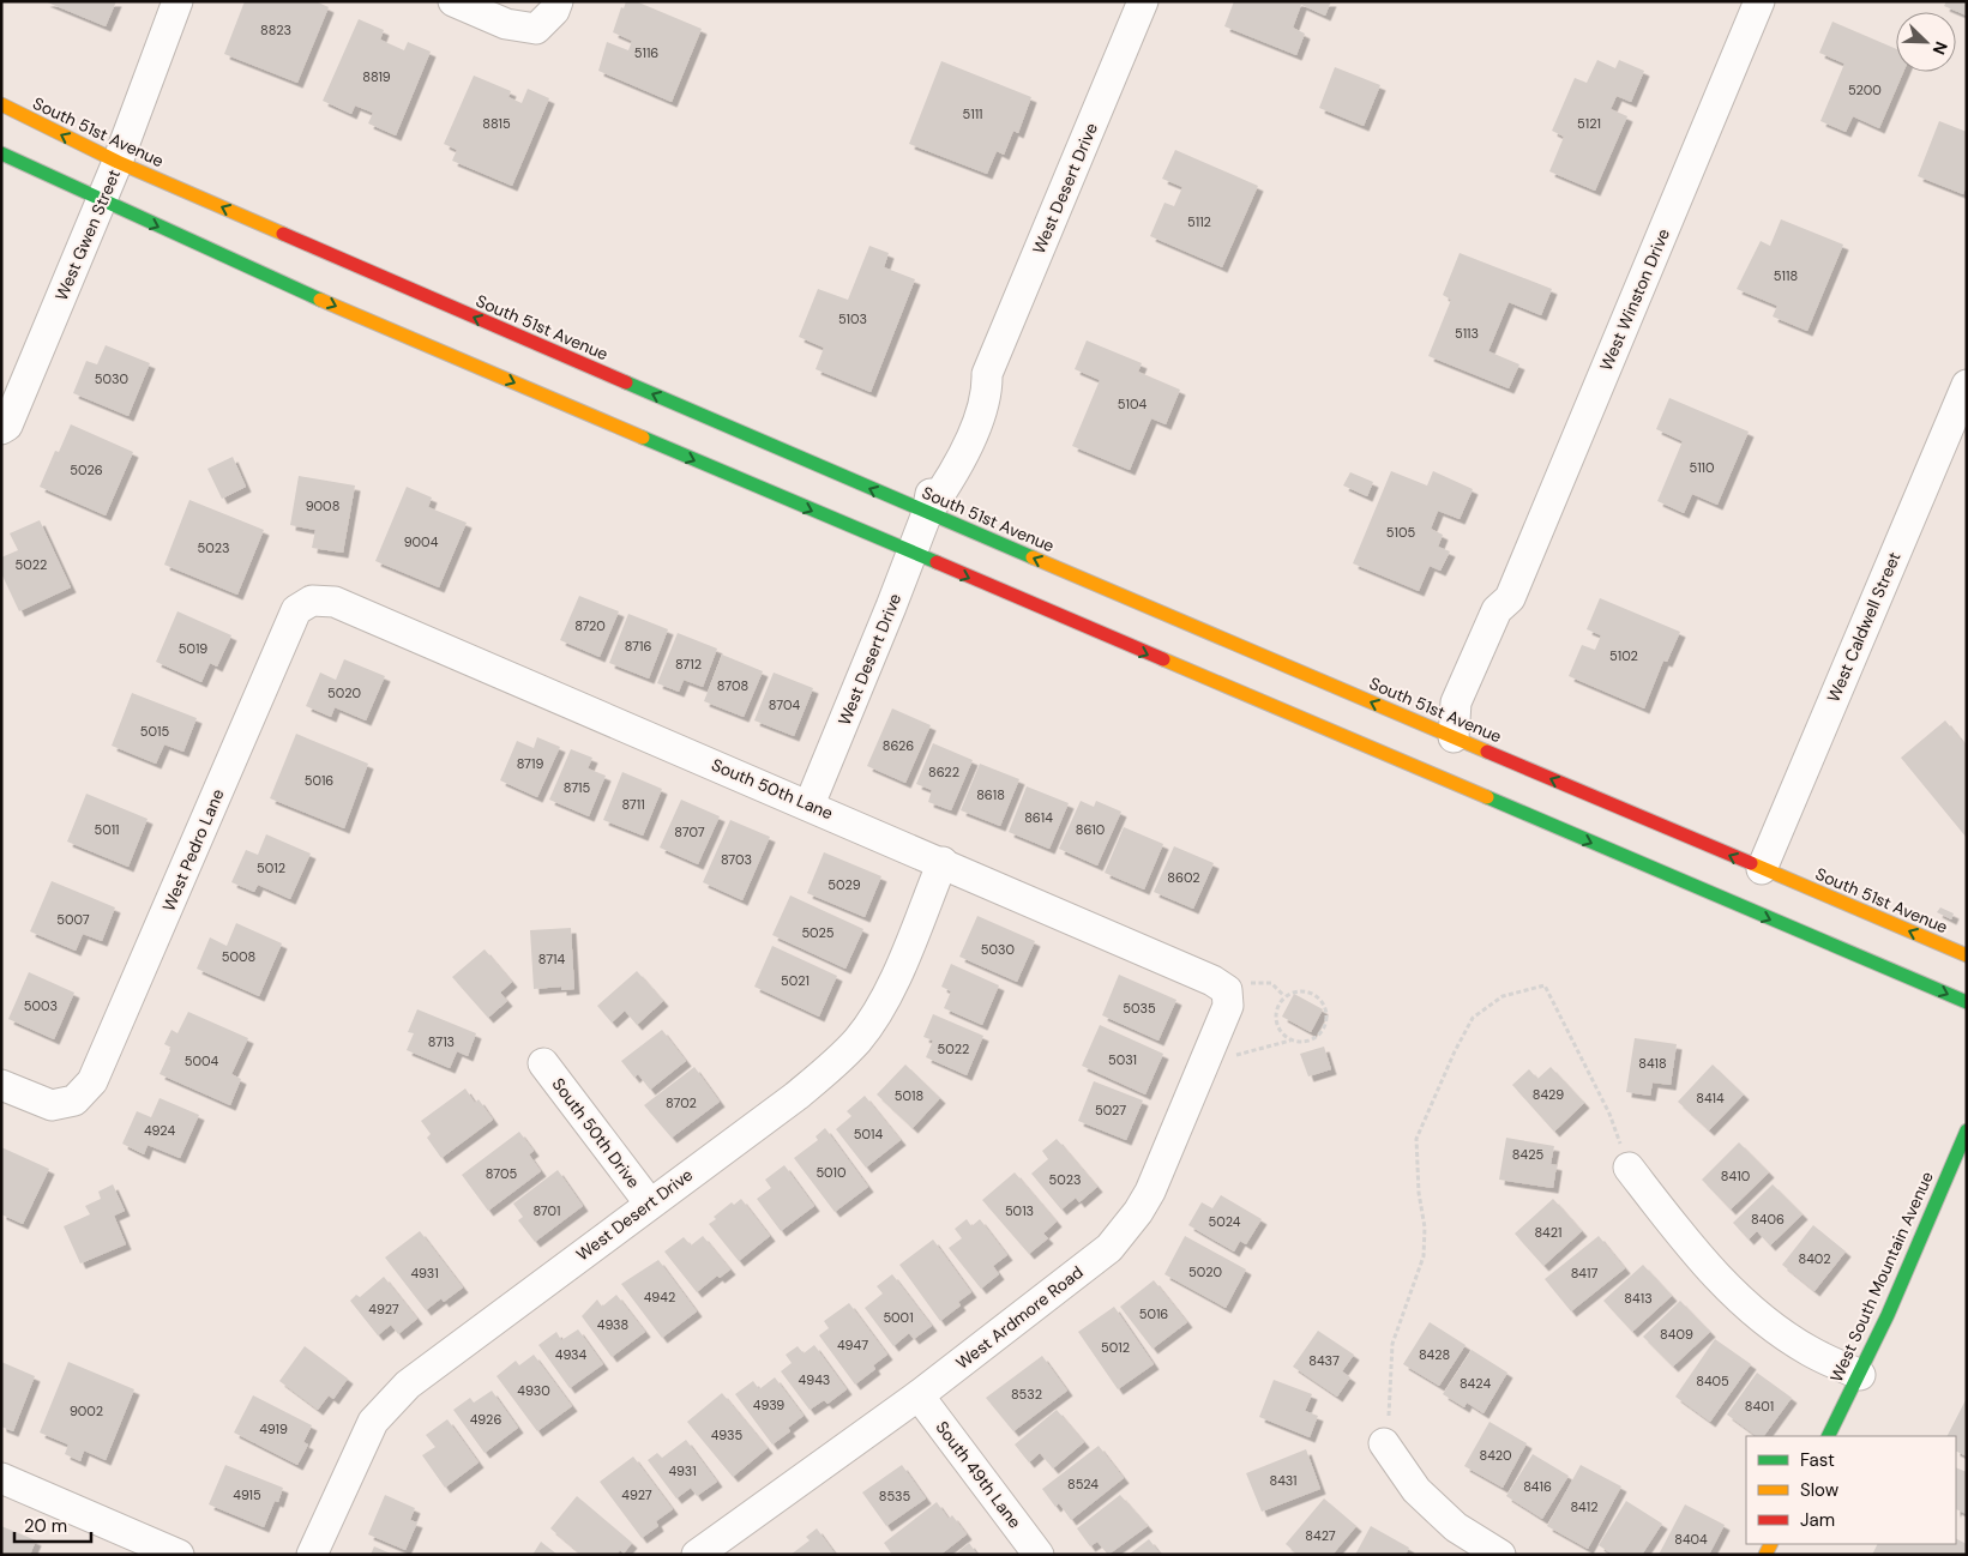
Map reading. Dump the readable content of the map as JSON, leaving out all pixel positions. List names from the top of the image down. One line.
{"streets":{"main road":["South 51st Avenue","West South Mountain Avenue"],"street":["West Desert Drive","West Gwen Street","West Winston Drive","West Caldwell Street","South 50th Lane","West Pedro Lane","South 50th Drive","West Ardmore Road","South 49th Lane"]},"crossings":[["South 51st Avenue","West Desert Drive"],["South 51st Avenue","West Gwen Street"],["South 51st Avenue","West Winston Drive"],["South 51st Avenue","West Caldwell Street"],["West Desert Drive","South 50th Lane"],["West Desert Drive","South 50th Drive"],["South 50th Lane","West Pedro Lane"],["South 50th Lane","West Ardmore Road"],["West Ardmore Road","South 49th Lane"]],"house_numbers":["8823","5116","8819","5200","5111","8815","5121","5112","5118","5103","5113","5030","5104","5110","5026","9008","5105","9004","5023","5022","8720","8716","5019","5102","8712","8708","5020","8704","5015","8626","8719","8622","5016","8715","8618","8711","8614","5011","8610","8707","8703","5012","8602","5029","5007","5025","5030","5008","8714","5021","5003","5035","8713","5022","5031","5004","8418","8429","5018","8414","8702","5027","4924","5014","8425","5010","8705","8410","5023","8701","5013","8406","5024","8421","8402","5020","4931","8417","4942","8413","4927","5016","5001","4938","8409","4947","5012","4934","8428","8437","4943","8405","8424","4930","8532","4939","8401","9002","4926","4919","4935","8420","4931","8431","8524","8416","4915","4927","8535","8412","8427","8404"],"legend":["Fast","Slow","Jam"],"scale_bar":"20 m","north":"bottom right"}
